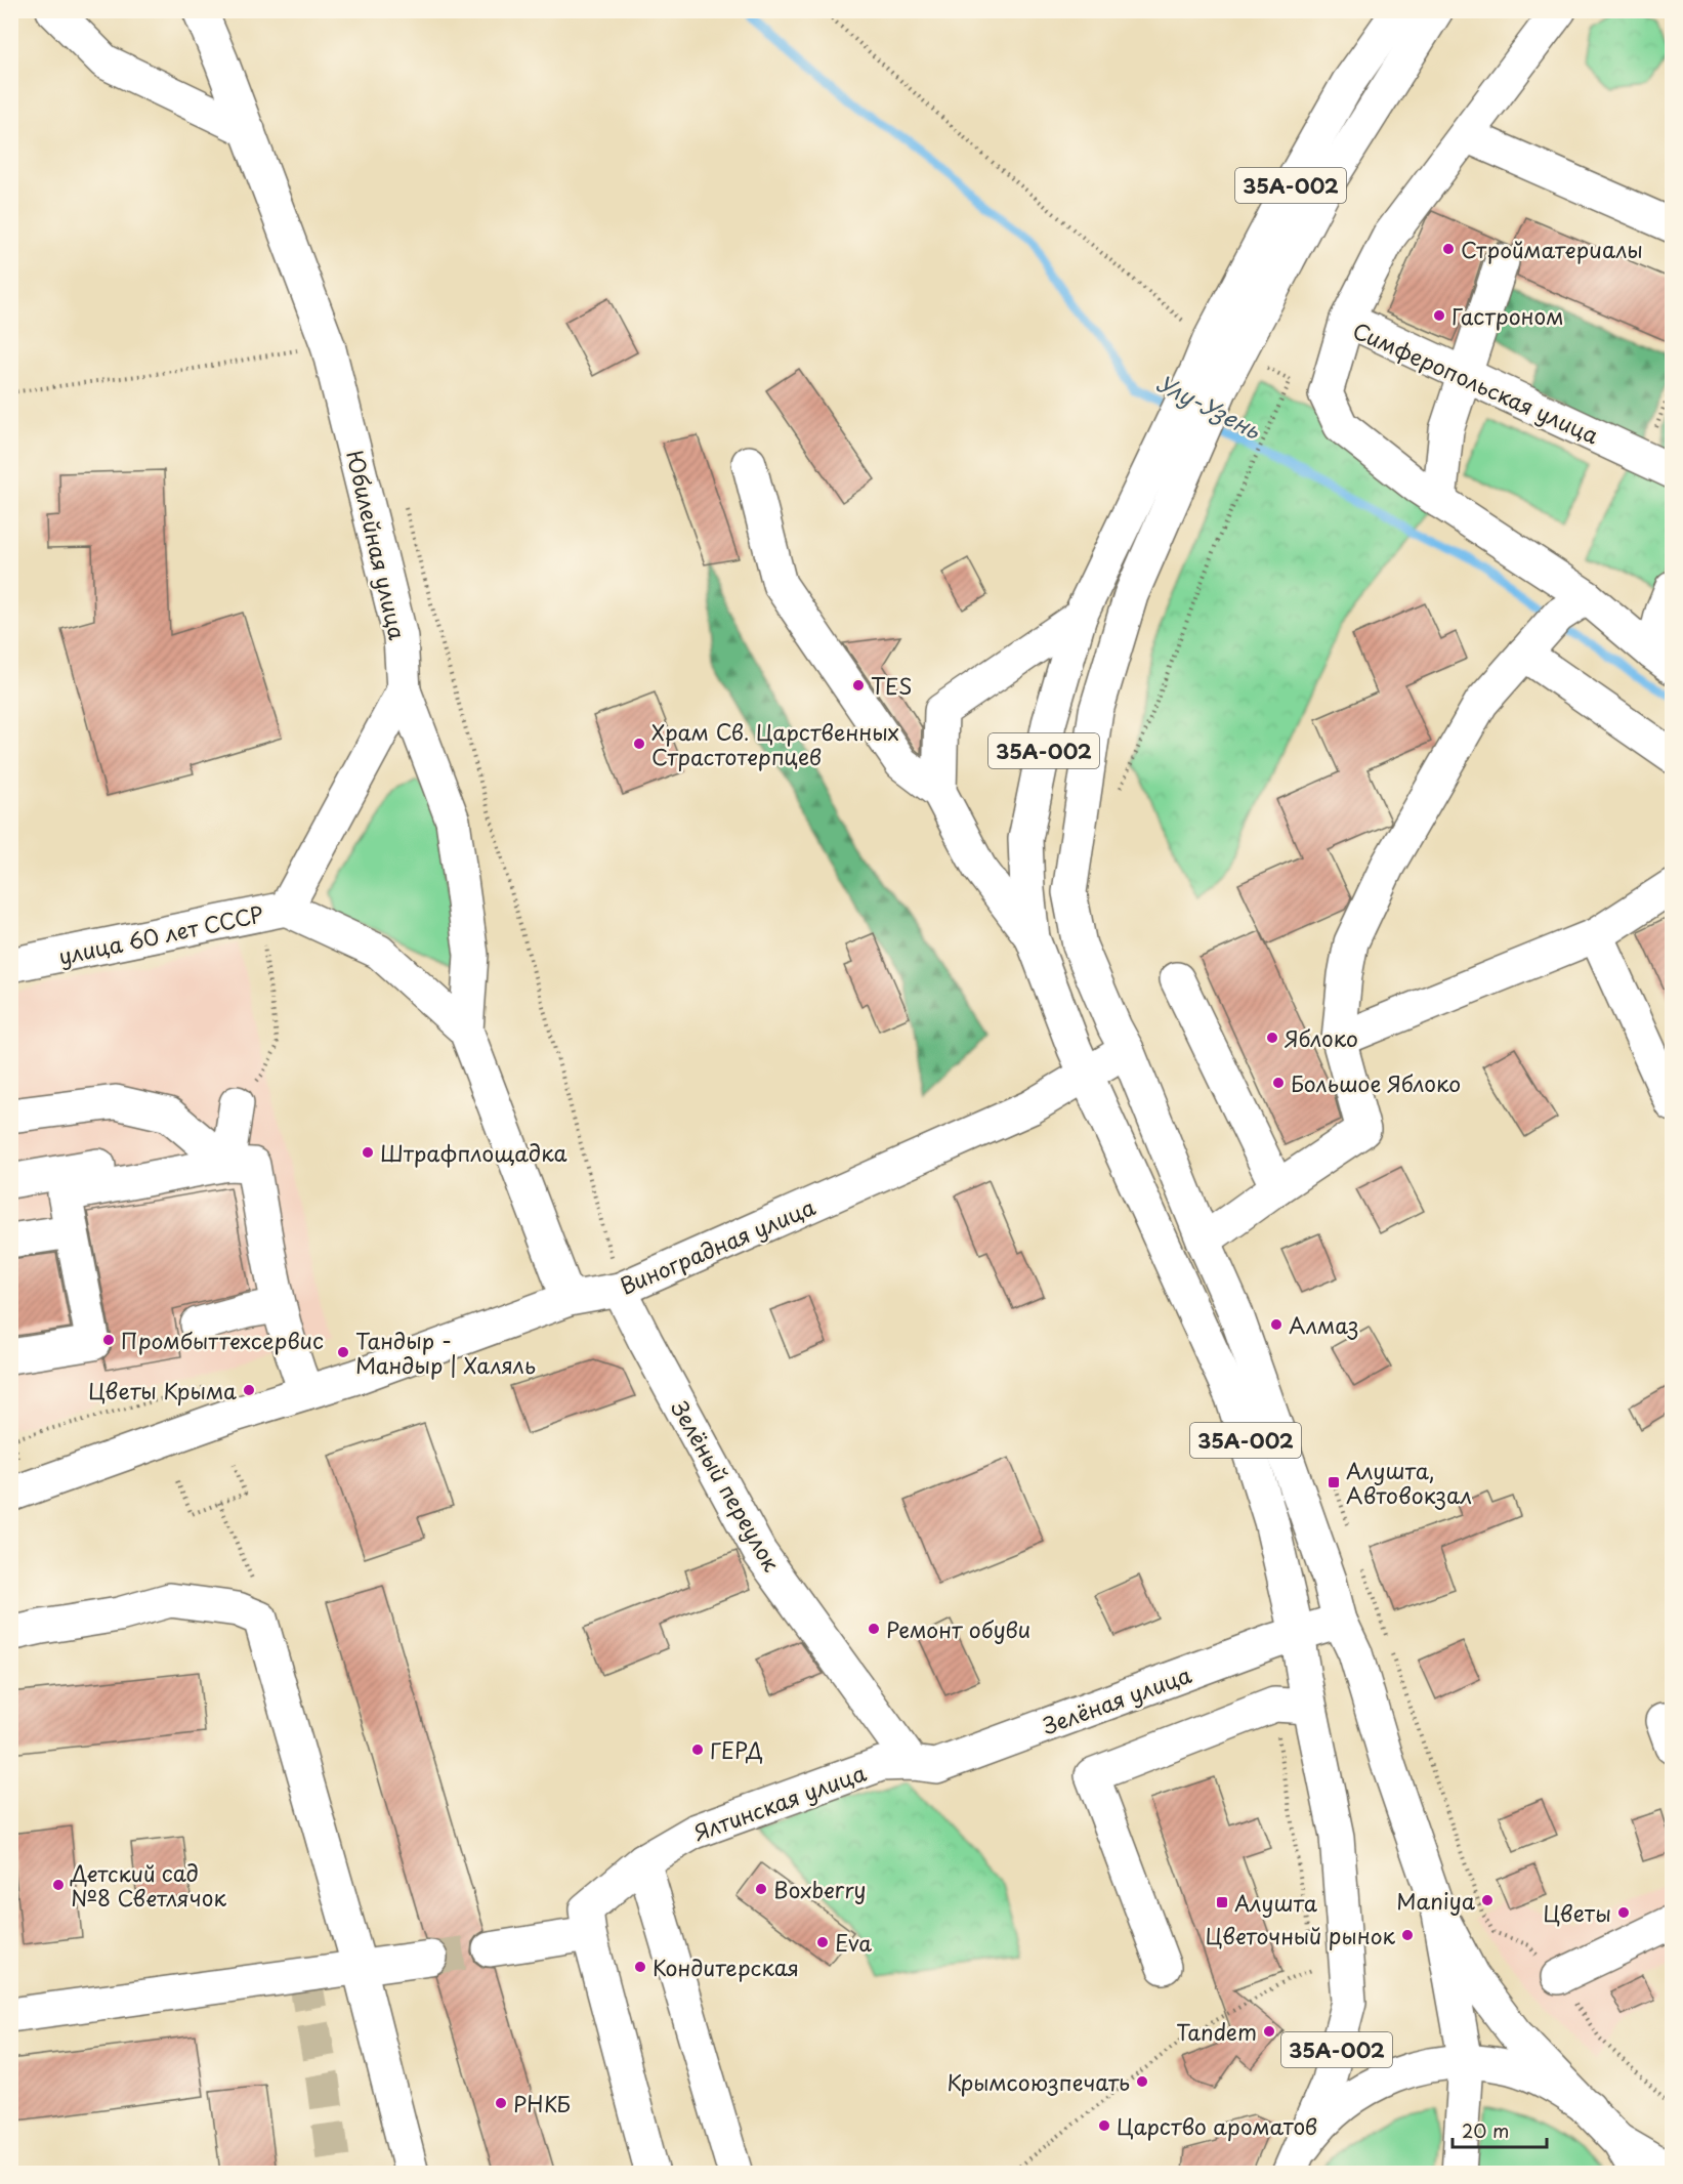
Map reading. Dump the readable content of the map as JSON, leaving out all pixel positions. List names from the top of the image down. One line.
{"streets":{"main road":["35А-002","Симферопольская улица","Юбилейная улица","улица 60 лет СССР","Виноградная улица","Зелёный переулок","Зелёная улица","Ялтинская улица"]},"crossings":[["35А-002","Виноградная улица"],["35А-002","Зелёная улица"],["Юбилейная улица","улица 60 лет СССР"],["Юбилейная улица","Виноградная улица"],["Виноградная улица","Зелёный переулок"],["Зелёный переулок","Зелёная улица"],["Зелёный переулок","Ялтинская улица"],["Зелёная улица","Ялтинская улица"]],"water":["Улу-Узень"],"places":{"other":["Стройматериалы","Гастроном","TES","Храм Св. Царственных Страстотерпцев","Яблоко","Большое Яблоко","Штрафплощадка","Алмаз","Промбыттехсервис","Тандыр - Мандыр | Халяль","Цветы Крыма","Ремонт обуви","ГЕРД","Детский сад №8 Светлячок","Boxberry","Maniya","Цветы","Цветочный рынок","Eva","Кондитерская","Tandem","Крымсоюзпечать","РНКБ","Царство ароматов"],"transit":["Алушта, Автовокзал","Алушта"]},"scale_bar":"20 m"}
